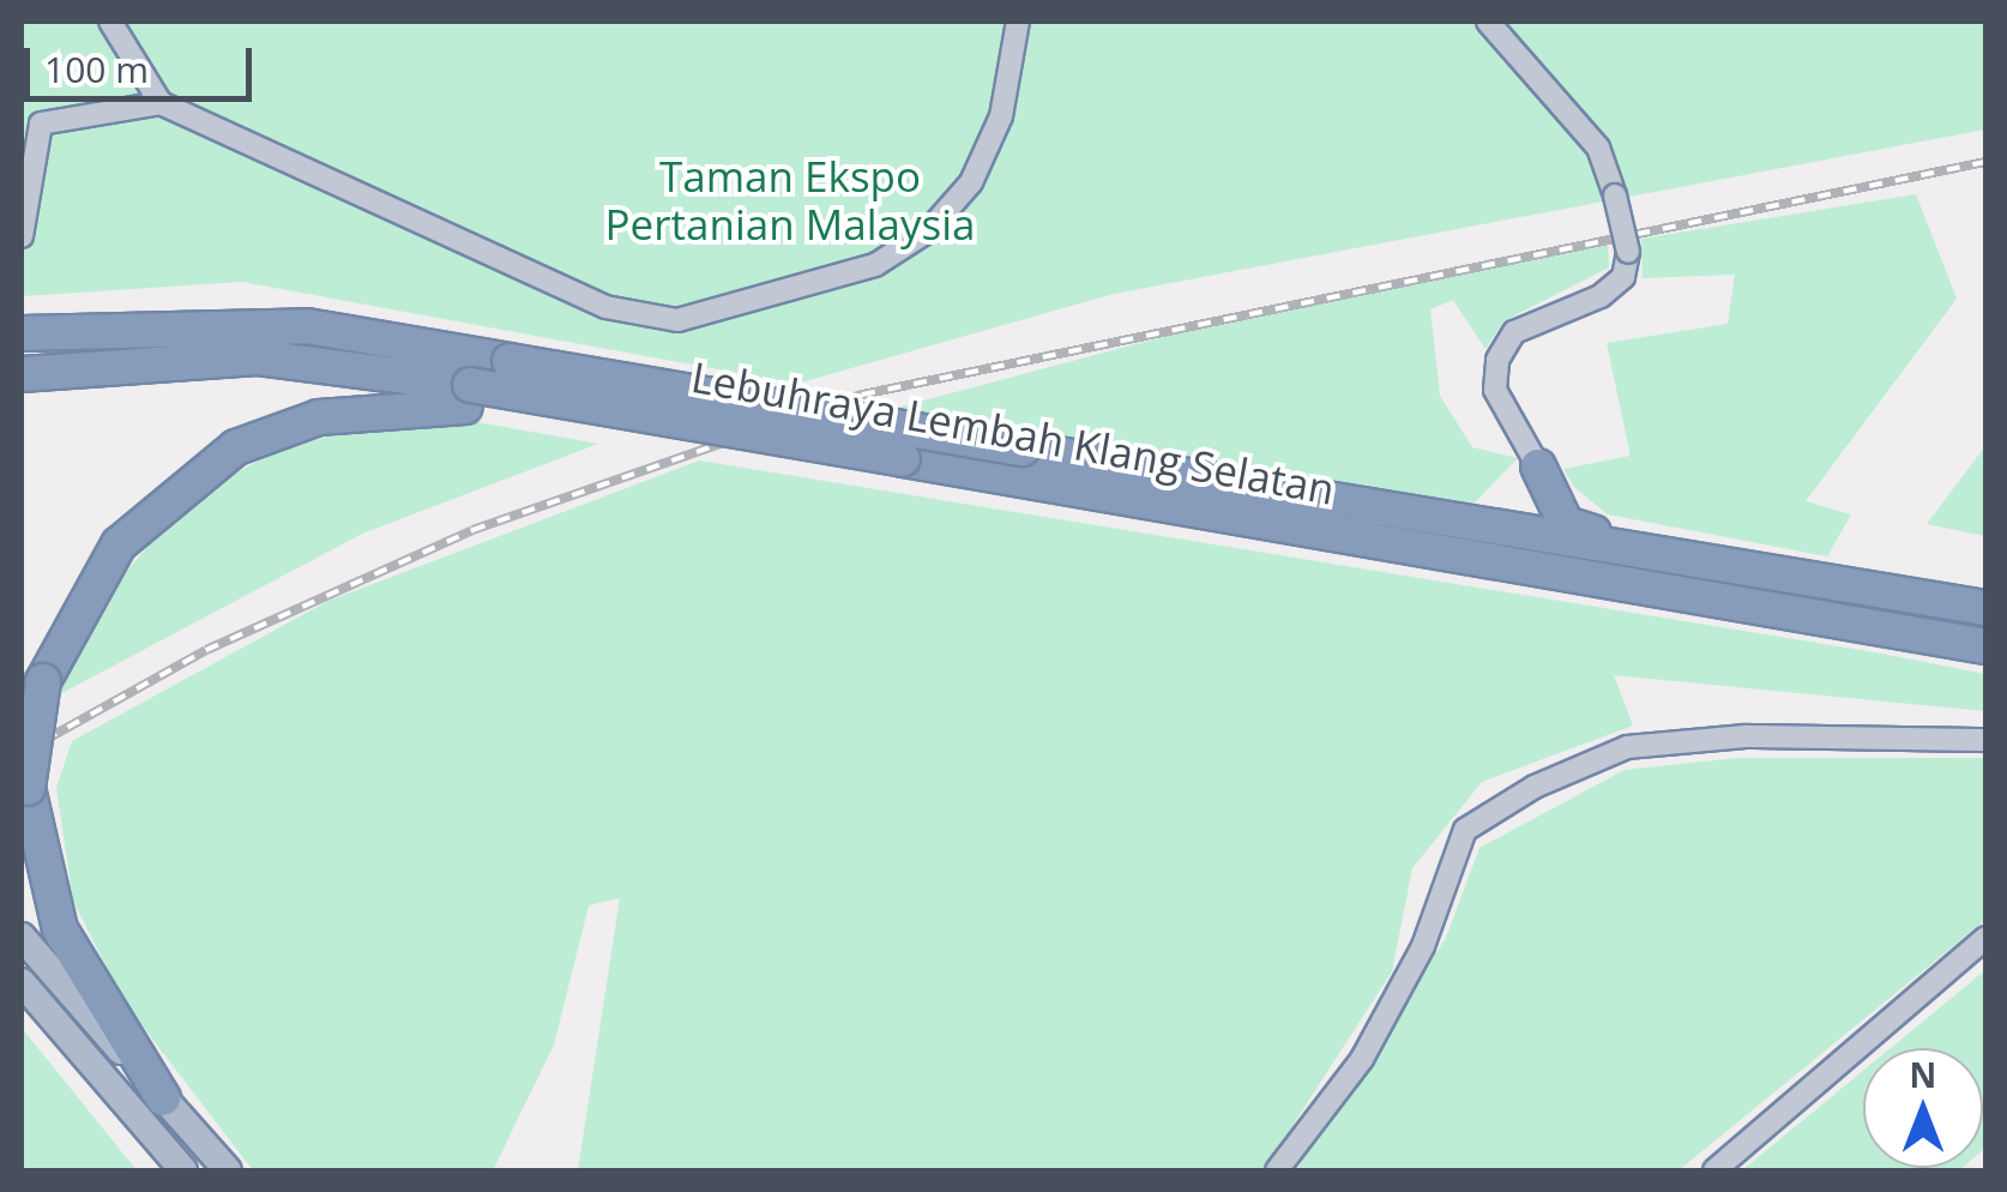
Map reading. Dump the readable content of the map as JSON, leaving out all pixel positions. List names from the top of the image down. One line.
{"streets":{"highway":["Lebuhraya Lembah Klang Selatan"]},"parks":["Taman Ekspo Pertanian Malaysia"],"scale_bar":"100 m","north":"top"}
